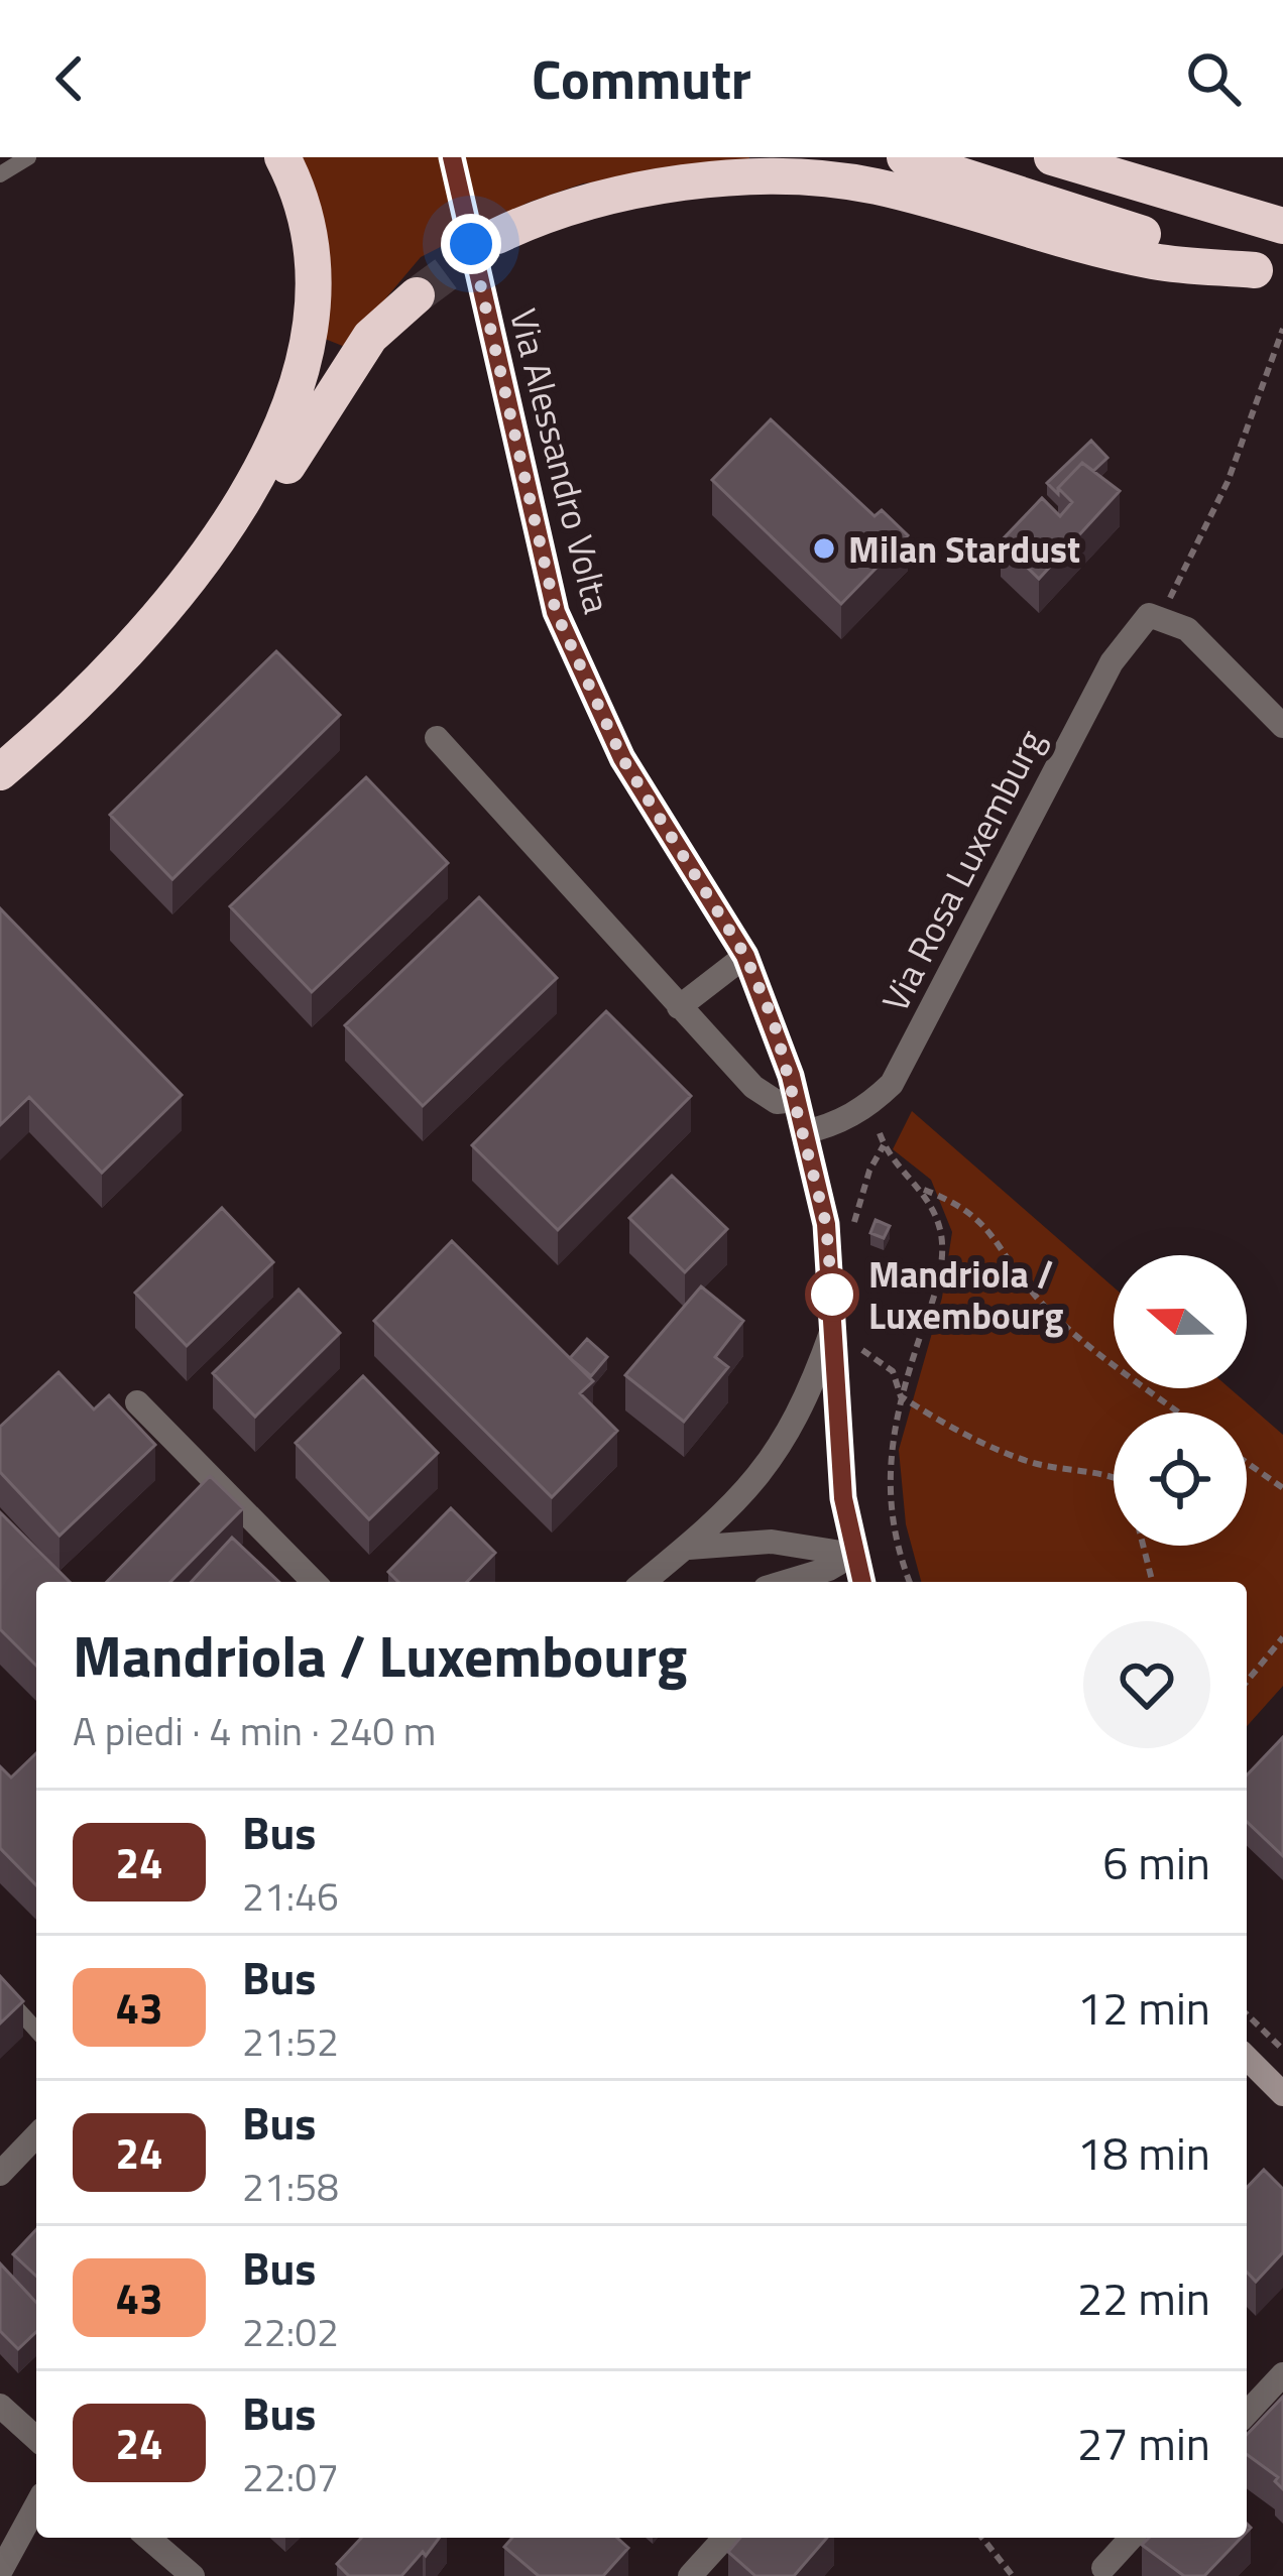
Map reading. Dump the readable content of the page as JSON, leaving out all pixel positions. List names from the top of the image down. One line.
{"streets":{"street":["Via Alessandro Volta","Via Rosa Luxemburg"]},"crossings":[["Via Alessandro Volta","Via Rosa Luxemburg"]],"places":["Milan Stardust","Mandriola / Luxembourg"],"lines":["bus line 24"],"north":"left","page":{"header":"Commutr","heading":["Mandriola / Luxembourg","A piedi · 4 min · 240 m"],"list":[{"mark":"24","name":"Bus","note":"21:46","value":"6 min"},{"mark":"43","name":"Bus","note":"21:52","value":"12 min"},{"mark":"24","name":"Bus","note":"21:58","value":"18 min"},{"mark":"43","name":"Bus","note":"22:02","value":"22 min"},{"mark":"24","name":"Bus","note":"22:07","value":"27 min"}]}}
